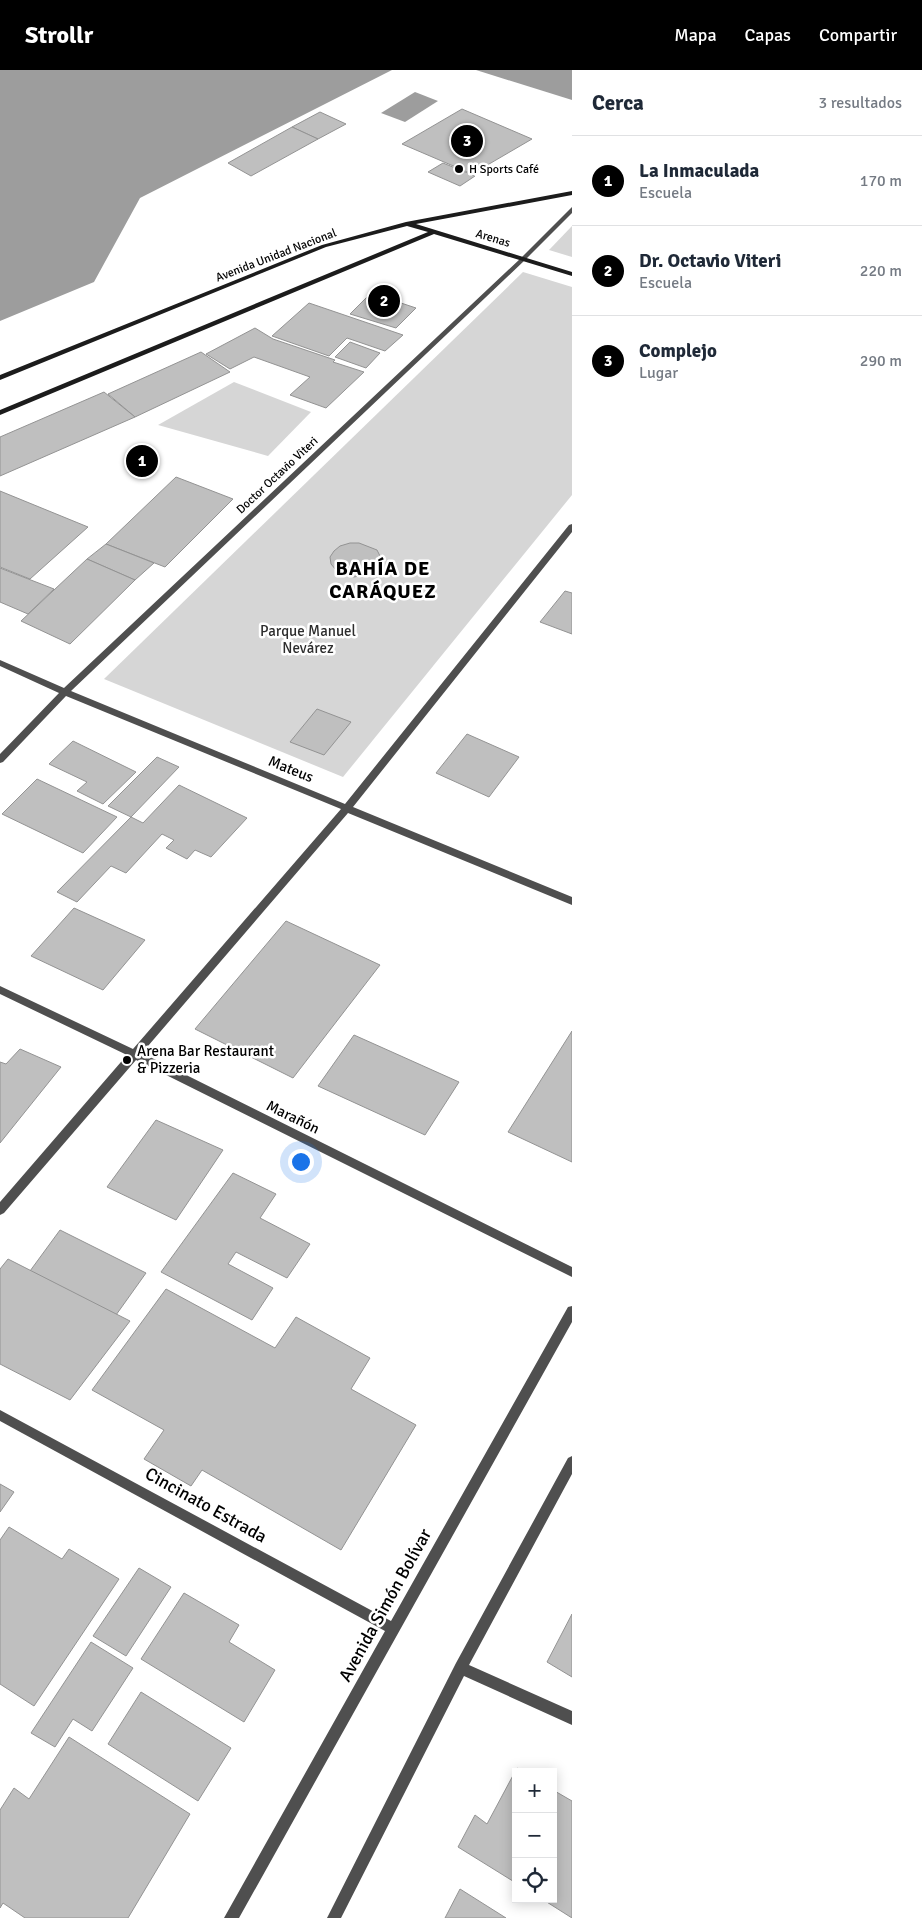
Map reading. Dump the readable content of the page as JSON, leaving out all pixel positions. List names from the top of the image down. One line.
{"streets":{"main road":["Arenas","Avenida Unidad Nacional"],"street":["Doctor Octavio Viteri","Mateus","Marañón","Cincinato Estrada","Avenida Simón Bolívar"]},"crossings":[["Arenas","Avenida Unidad Nacional"],["Arenas","Doctor Octavio Viteri"],["Doctor Octavio Viteri","Mateus"],["Cincinato Estrada","Avenida Simón Bolívar"]],"districts":["BAHÍA DE CARÁQUEZ"],"parks":["Parque Manuel Nevárez"],"places":["H Sports Café","Arena Bar Restaurant & Pizzeria"],"page":{"header":"Strollr","nav":["Mapa","Capas","Compartir"],"heading":["Cerca","3 resultados"],"pins":["3","2","1"],"list":[{"mark":"1","name":"La Inmaculada","note":"Escuela","value":"170 m"},{"mark":"2","name":"Dr. Octavio Viteri","note":"Escuela","value":"220 m"},{"mark":"3","name":"Complejo","note":"Lugar","value":"290 m"}],"map_buttons":["+","−"]}}
